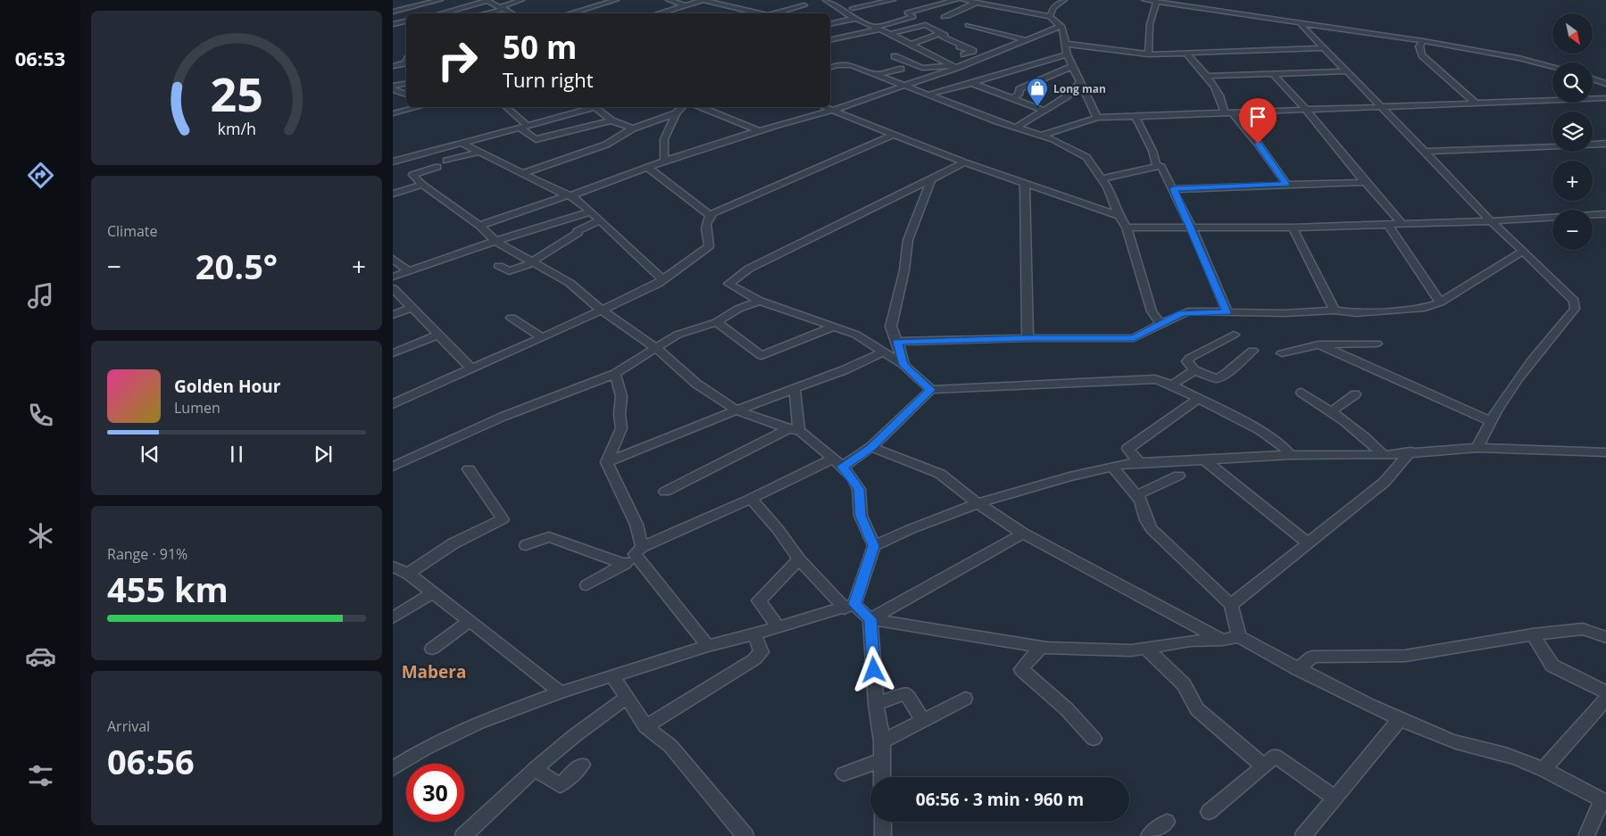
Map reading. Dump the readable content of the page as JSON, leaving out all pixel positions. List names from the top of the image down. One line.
{"districts":["Mabera"],"places":{"shop":["Long man"]},"north":"bottom right","page":{"tabs":"06:53","map_buttons":["+","−"],"turn":["50 m","Turn right"],"tile":["Climate",["Range · 91%","455 km"],["Arrival","06:56"]],"heat":["−","20.5°","+"],"song":["Golden Hour","Lumen"],"limit":"30","trip":"06:56 · 3 min · 960 m","gauge":["25","km/h"]}}
